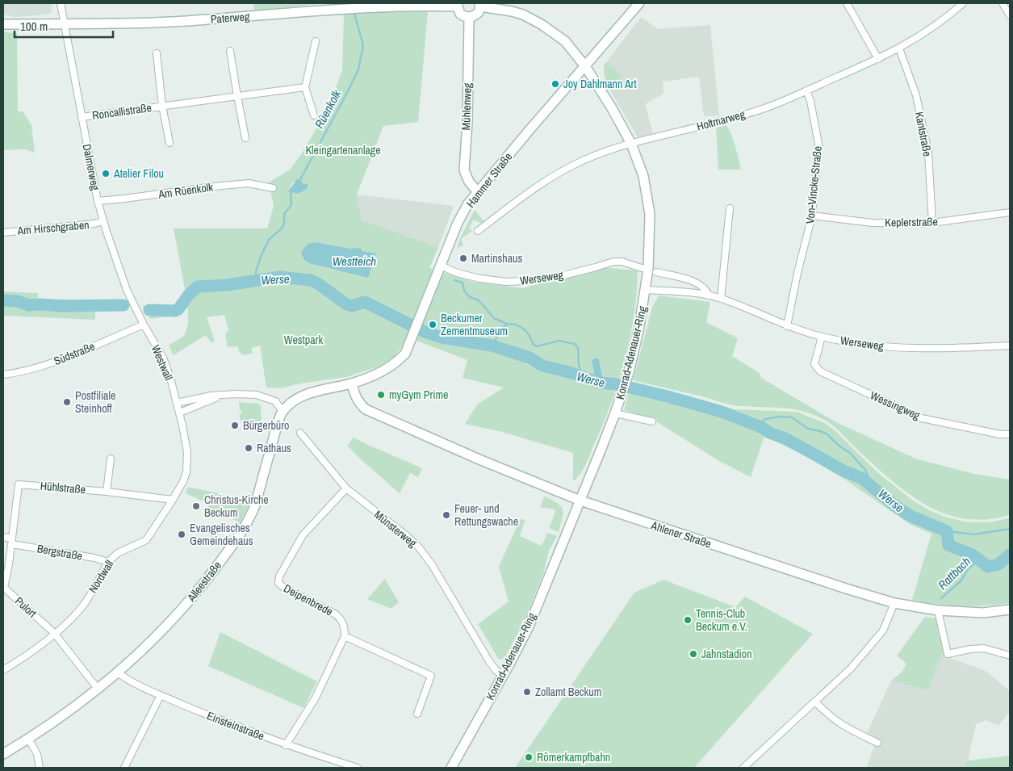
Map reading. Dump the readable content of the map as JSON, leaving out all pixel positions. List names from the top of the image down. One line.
{"streets":{"main road":["Paterweg","Mühlenweg","Hammer Straße","Konrad-Adenauer-Ring","Ahlener Straße","Alleestraße"],"street":["Roncallistraße","Holtmarweg","Kantstraße","Dalmerweg","Von-Vincke-Straße","Am Rüenkolk","Keplerstraße","Am Hirschgraben","Werseweg","Südstraße","Westwall","Wessingweg","Hühlstraße","Münsterweg","Bergstraße","Nordwall","Deipenbrede","Pulort","Einsteinstraße"]},"crossings":[["Paterweg","Dalmerweg"],["Mühlenweg","Hammer Straße"],["Roncallistraße","Dalmerweg"],["Holtmarweg","Kantstraße"],["Holtmarweg","Von-Vincke-Straße"],["Holtmarweg","Konrad-Adenauer-Ring"],["Kantstraße","Keplerstraße"],["Dalmerweg","Am Rüenkolk"],["Dalmerweg","Am Hirschgraben"],["Dalmerweg","Südstraße"],["Dalmerweg","Westwall"],["Hammer Straße","Werseweg"],["Hammer Straße","Konrad-Adenauer-Ring"],["Hammer Straße","Ahlener Straße"],["Hammer Straße","Alleestraße"],["Von-Vincke-Straße","Keplerstraße"],["Von-Vincke-Straße","Werseweg"],["Werseweg","Konrad-Adenauer-Ring"],["Werseweg","Wessingweg"],["Konrad-Adenauer-Ring","Münsterweg"],["Konrad-Adenauer-Ring","Ahlener Straße"],["Südstraße","Westwall"],["Westwall","Nordwall"],["Hühlstraße","Nordwall"],["Hühlstraße","Pulort"],["Münsterweg","Deipenbrede"],["Ahlener Straße","Alleestraße"],["Bergstraße","Nordwall"],["Bergstraße","Pulort"],["Nordwall","Pulort"],["Alleestraße","Pulort"],["Alleestraße","Einsteinstraße"]],"water":["Rüenkolk","Westteich","Werse","Rattbach"],"parks":["Kleingartenanlage","Westpark"],"places":["Joy Dahlmann Art","Atelier Filou","Martinshaus","Beckumer Zementmuseum","myGym Prime","Postfiliale Steinhoff","Bürgerbüro","Rathaus","Christus-Kirche Beckum","Feuer- und Rettungswache","Evangelisches Gemeindehaus","Tennis-Club Beckum e.V.","Jahnstadion","Zollamt Beckum","Römerkampfbahn"],"scale_bar":"100 m"}
